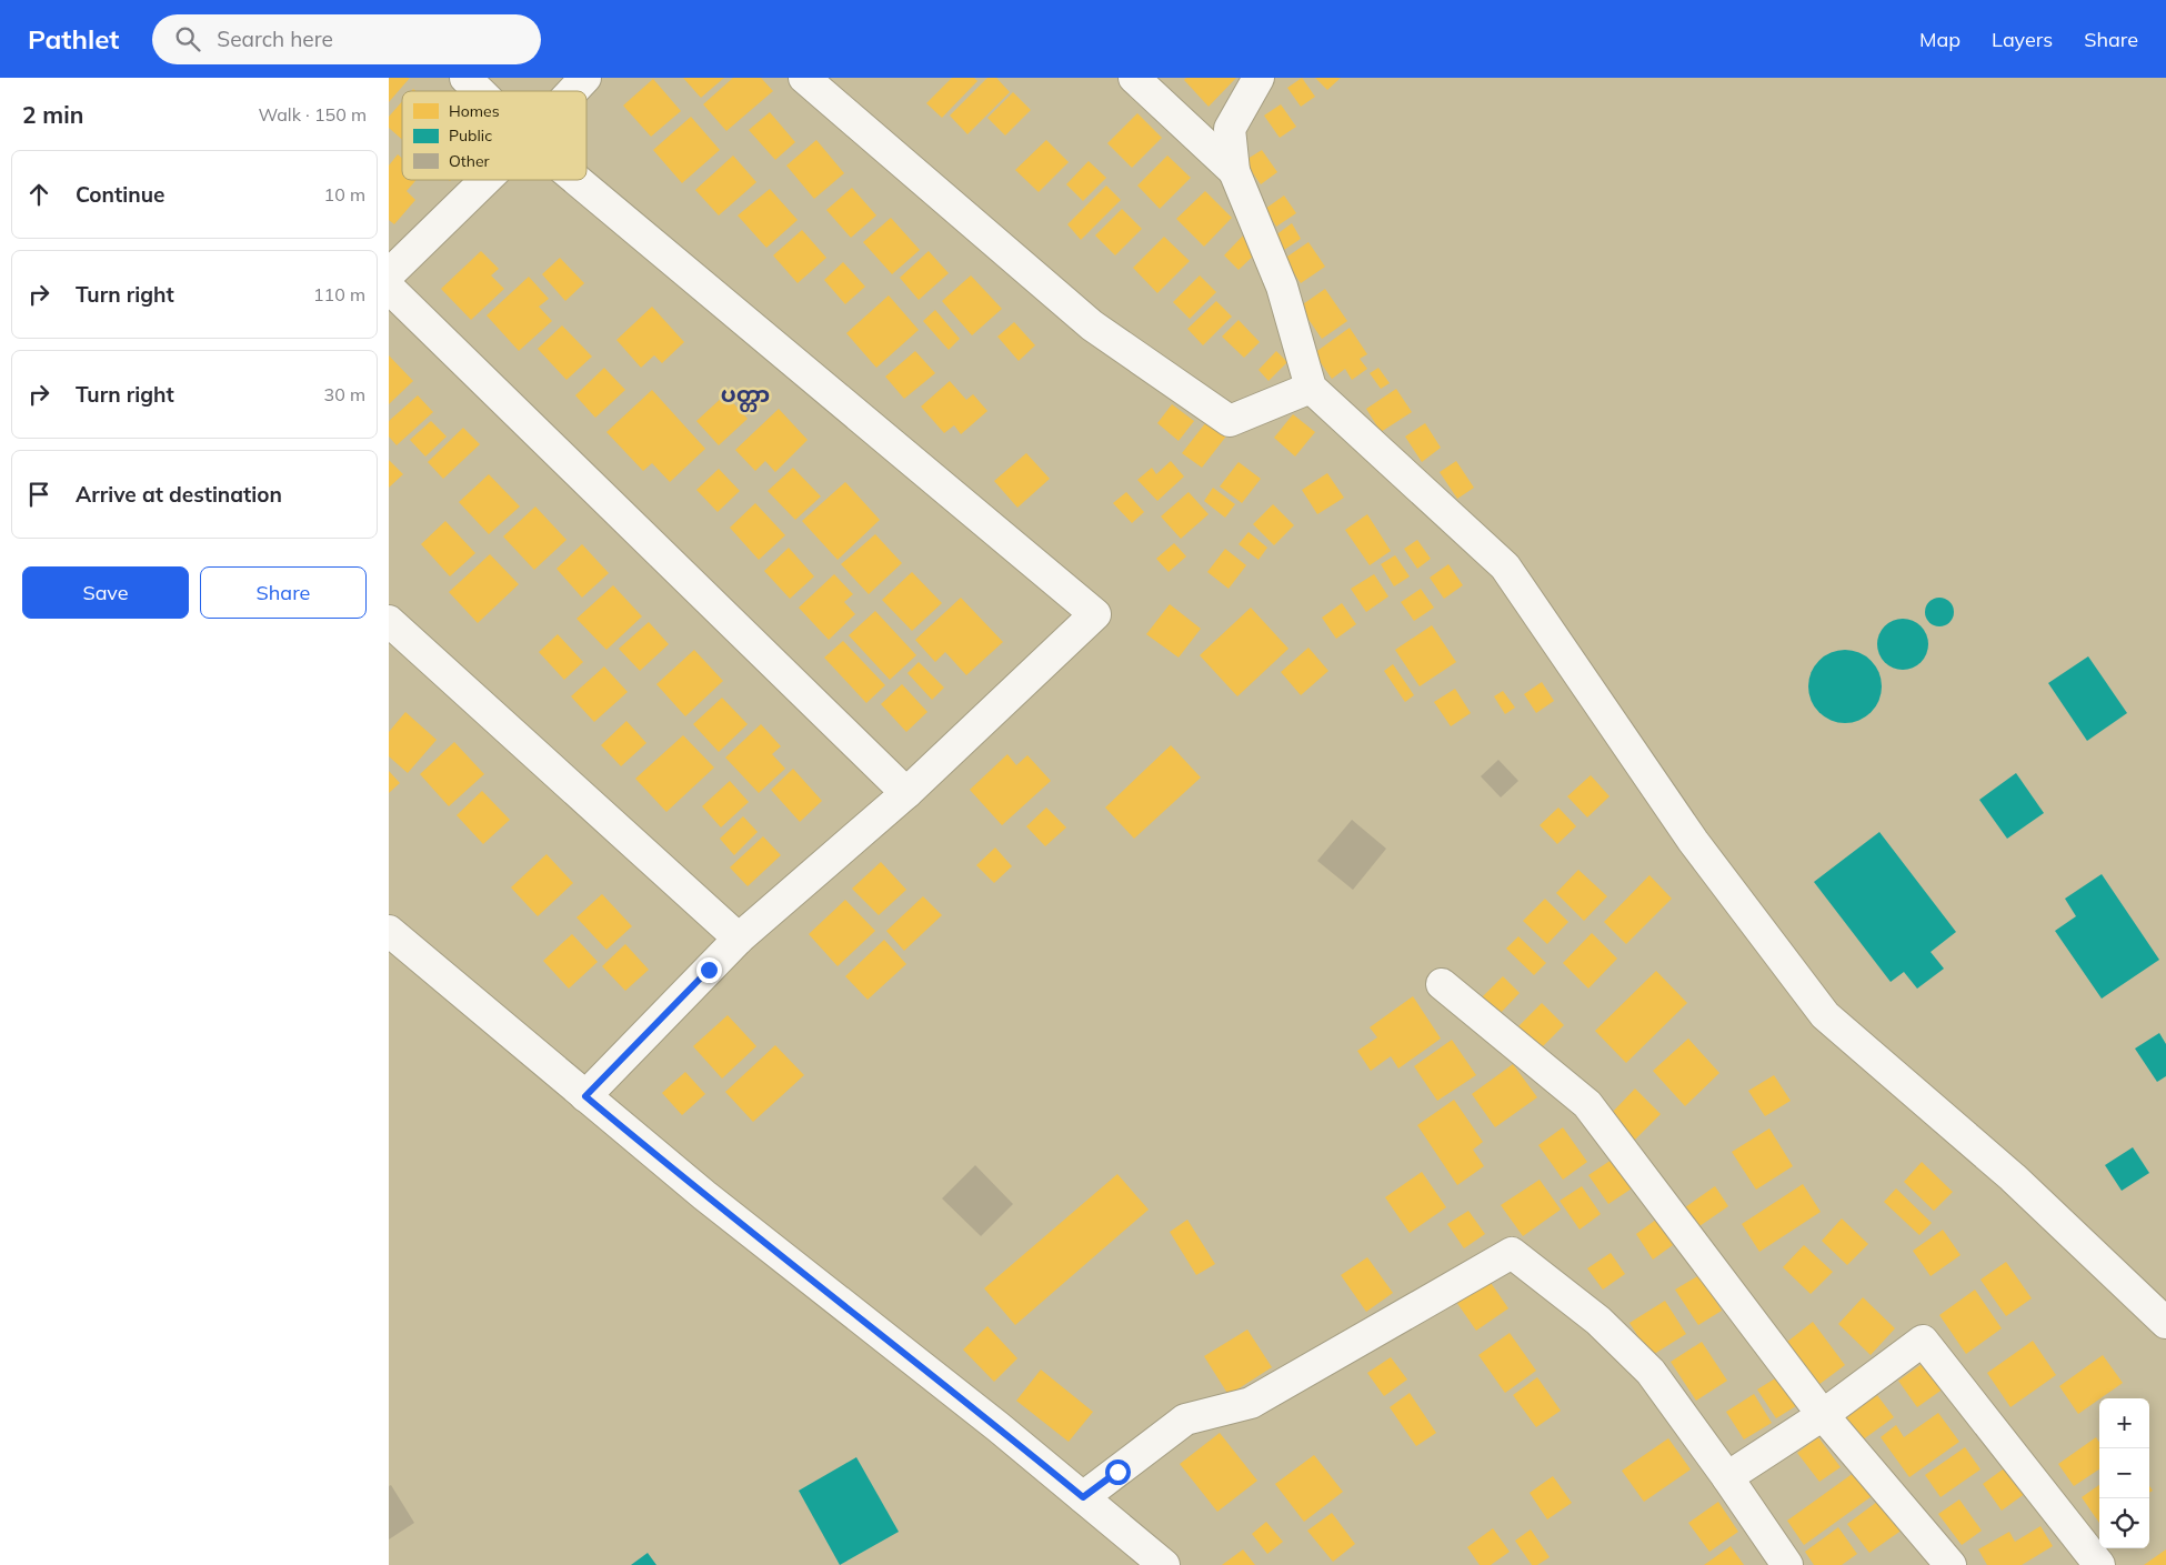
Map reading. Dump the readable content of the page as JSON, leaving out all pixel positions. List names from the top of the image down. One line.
{"districts":["ပတ္တာ"],"legend":["Homes","Public","Other"],"page":{"header":"Pathlet","search":"Search here","nav":["Map","Layers","Share"],"heading":["2 min","Walk · 150 m"],"list":[["Continue","10 m"],["Turn right","110 m"],["Turn right","30 m"],"Arrive at destination"],"buttons":["Save","Share"],"map_buttons":["+","−"]}}
